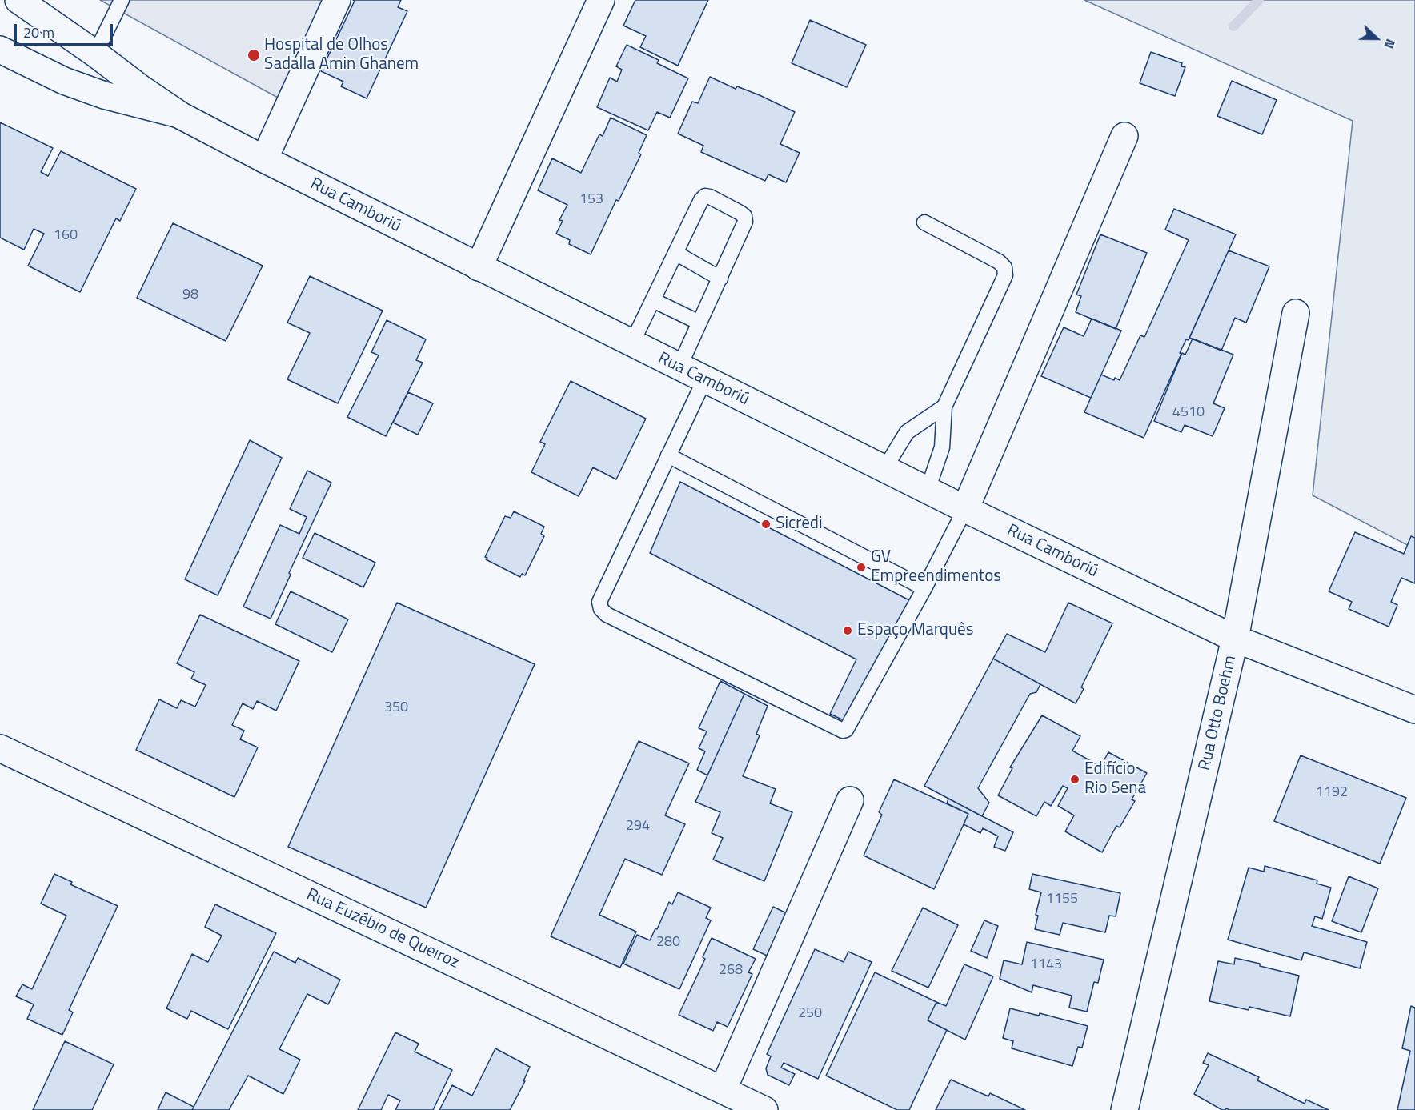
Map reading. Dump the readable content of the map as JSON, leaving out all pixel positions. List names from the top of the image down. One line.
{"streets":{"street":["Rua Camboriú","Rua Otto Boehm","Rua Euzébio de Queiroz"]},"crossings":[["Rua Camboriú","Rua Otto Boehm"]],"places":["Hospital de Olhos Sadalla Amin Ghanem","Sicredi","GV Empreendimentos","Espaço Marquês","Edifício Rio Sena"],"house_numbers":["153","160","98","4510","350","1192","294","1155","280","1143","268","250"],"scale_bar":"20 m","north":"right"}
